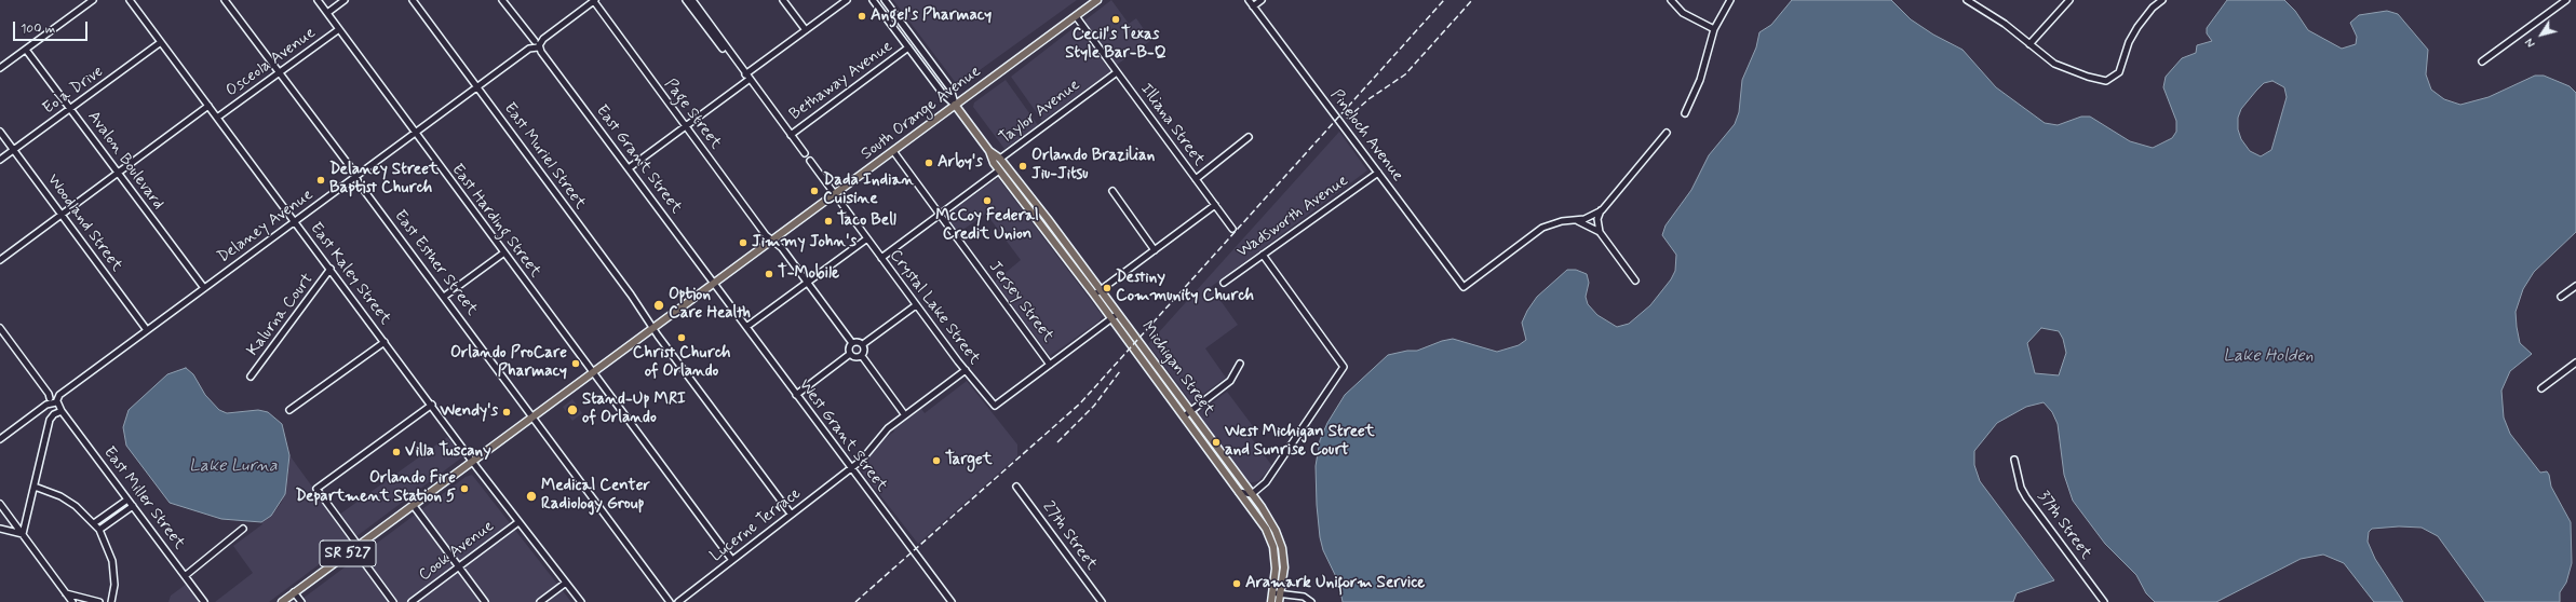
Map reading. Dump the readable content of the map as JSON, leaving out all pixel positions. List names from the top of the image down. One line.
{"streets":{"main road":["South Orange Avenue","Michigan Street","SR 527"],"street":["Osceola Avenue","Bethaway Avenue","Eola Drive","Taylor Avenue","Page Street","Illiana Street","Pineloch Avenue","East Muriel Street","East Grant Street","Avalon Boulevard","Wadsworth Avenue","East Harding Street","Woodland Street","Delaney Avenue","East Esther Street","East Kaley Street","Jersey Street","Crystal Lake Street","Kalurna Court","West Grant Street","East Miller Street","Lucerne Terrace","37th Street","27th Street","Cook Avenue"]},"crossings":[["Osceola Avenue","Avalon Boulevard"],["Osceola Avenue","East Harding Street"],["Osceola Avenue","Woodland Street"],["Osceola Avenue","East Esther Street"],["Osceola Avenue","East Kaley Street"],["Bethaway Avenue","Michigan Street"],["Eola Drive","Avalon Boulevard"],["Eola Drive","Woodland Street"],["Eola Drive","East Kaley Street"],["Taylor Avenue","Illiana Street"],["Taylor Avenue","Jersey Street"],["Taylor Avenue","Crystal Lake Street"],["Taylor Avenue","Michigan Street"],["South Orange Avenue","Page Street"],["South Orange Avenue","Illiana Street"],["South Orange Avenue","East Muriel Street"],["South Orange Avenue","East Grant Street"],["South Orange Avenue","East Harding Street"],["South Orange Avenue","East Esther Street"],["South Orange Avenue","East Kaley Street"],["South Orange Avenue","Jersey Street"],["South Orange Avenue","Crystal Lake Street"],["South Orange Avenue","Michigan Street"],["South Orange Avenue","West Grant Street"],["Page Street","Delaney Avenue"],["Pineloch Avenue","Wadsworth Avenue"],["East Muriel Street","Delaney Avenue"],["East Muriel Street","Lucerne Terrace"],["East Grant Street","Delaney Avenue"],["East Grant Street","West Grant Street"],["Avalon Boulevard","Delaney Avenue"],["East Harding Street","Delaney Avenue"],["East Harding Street","Lucerne Terrace"],["Woodland Street","Delaney Avenue"],["Delaney Avenue","East Esther Street"],["Delaney Avenue","East Kaley Street"],["Delaney Avenue","East Miller Street"],["East Kaley Street","Kalurna Court"],["East Kaley Street","Cook Avenue"],["Jersey Street","Crystal Lake Street"],["Crystal Lake Street","Lucerne Terrace"],["West Grant Street","Lucerne Terrace"]],"water":["Lake Holden","Lake Lurna"],"places":["Angel's Pharmacy","Cecil's Texas Style Bar-B-Q","Arby's","Orlando Brazilian Jiu-Jitsu","Delaney Street Baptist Church","Dada Indian Cuisine","McCoy Federal Credit Union","Taco Bell","Jimmy John's","T-Mobile","Destiny Community Church","Option Care Health","Christ Church of Orlando","Orlando ProCare Pharmacy","Stand-Up MRI of Orlando","Wendy's","West Michigan Street and Sunrise Court","Villa Tuscany","Target","Orlando Fire Department Station 5","Medical Center Radiology Group","Aramark Uniform Service"],"scale_bar":"100 m","north":"bottom left"}
